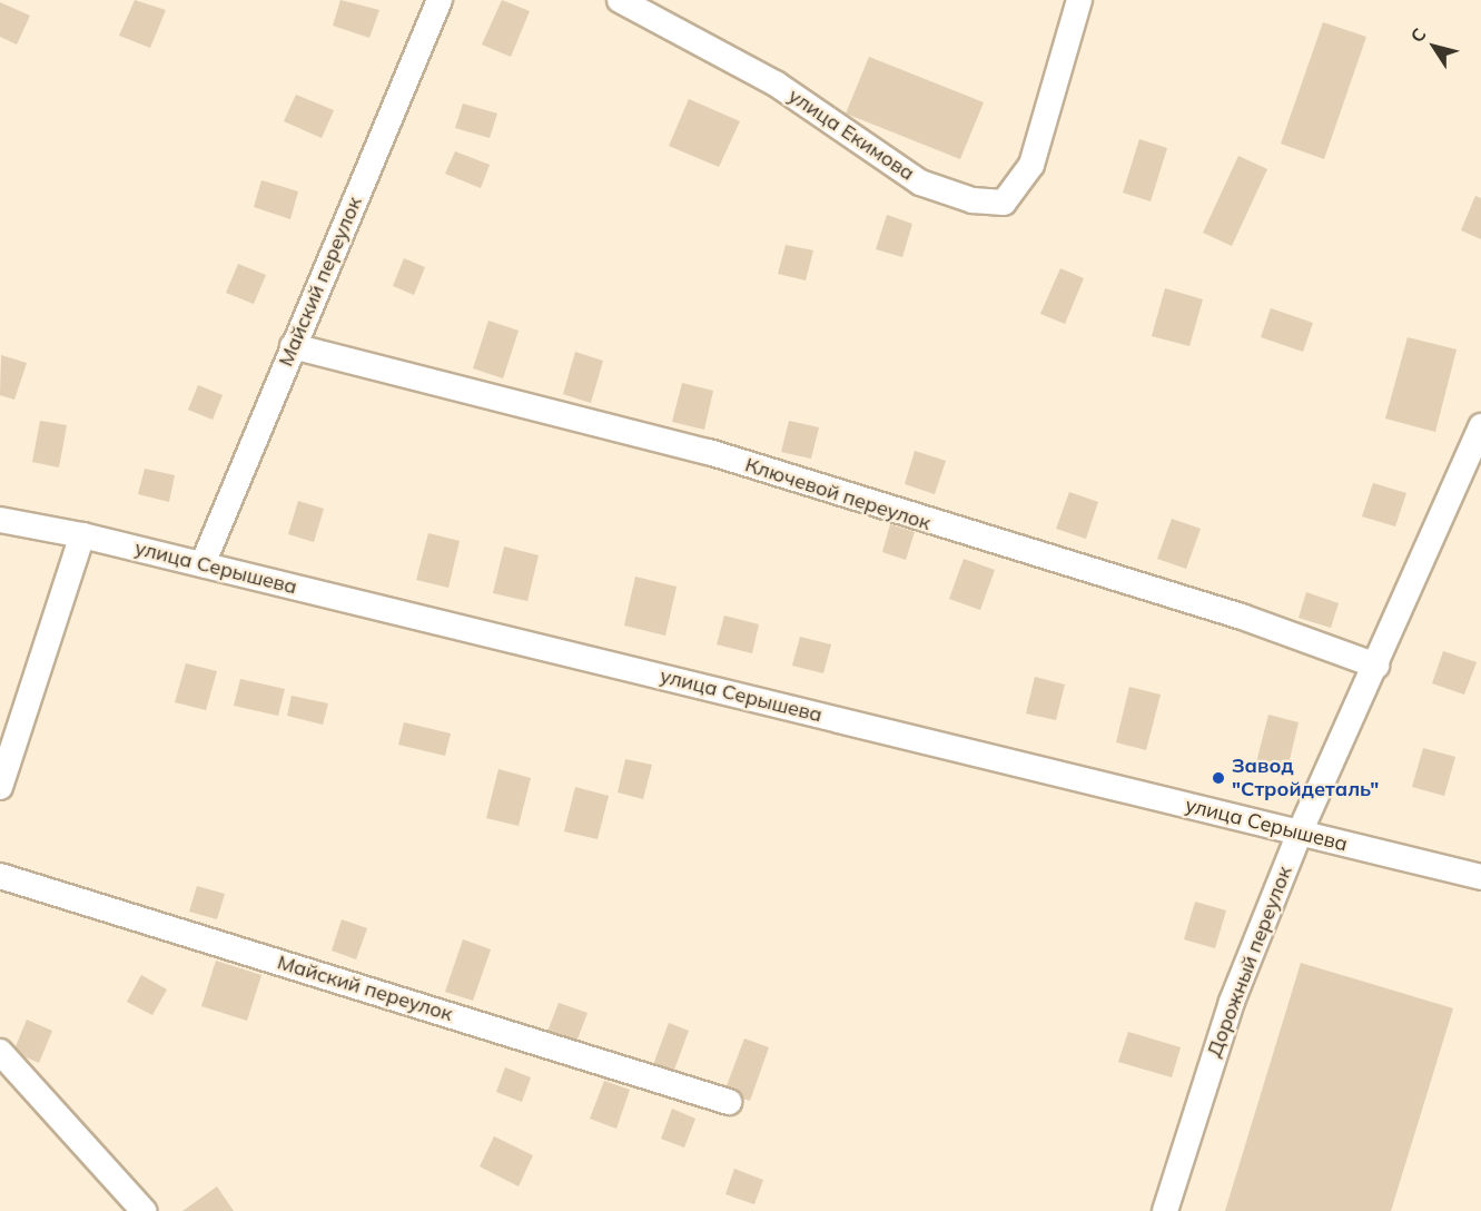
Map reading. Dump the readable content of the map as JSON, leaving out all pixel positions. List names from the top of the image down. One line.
{"streets":{"street":["улица Екимова","Майский переулок","Ключевой переулок","улица Серышева","Дорожный переулок"]},"crossings":[["Майский переулок","Ключевой переулок"],["Майский переулок","улица Серышева"],["Ключевой переулок","Дорожный переулок"],["улица Серышева","Дорожный переулок"]],"places":["Завод \"Стройдеталь\""],"north":"top left"}
